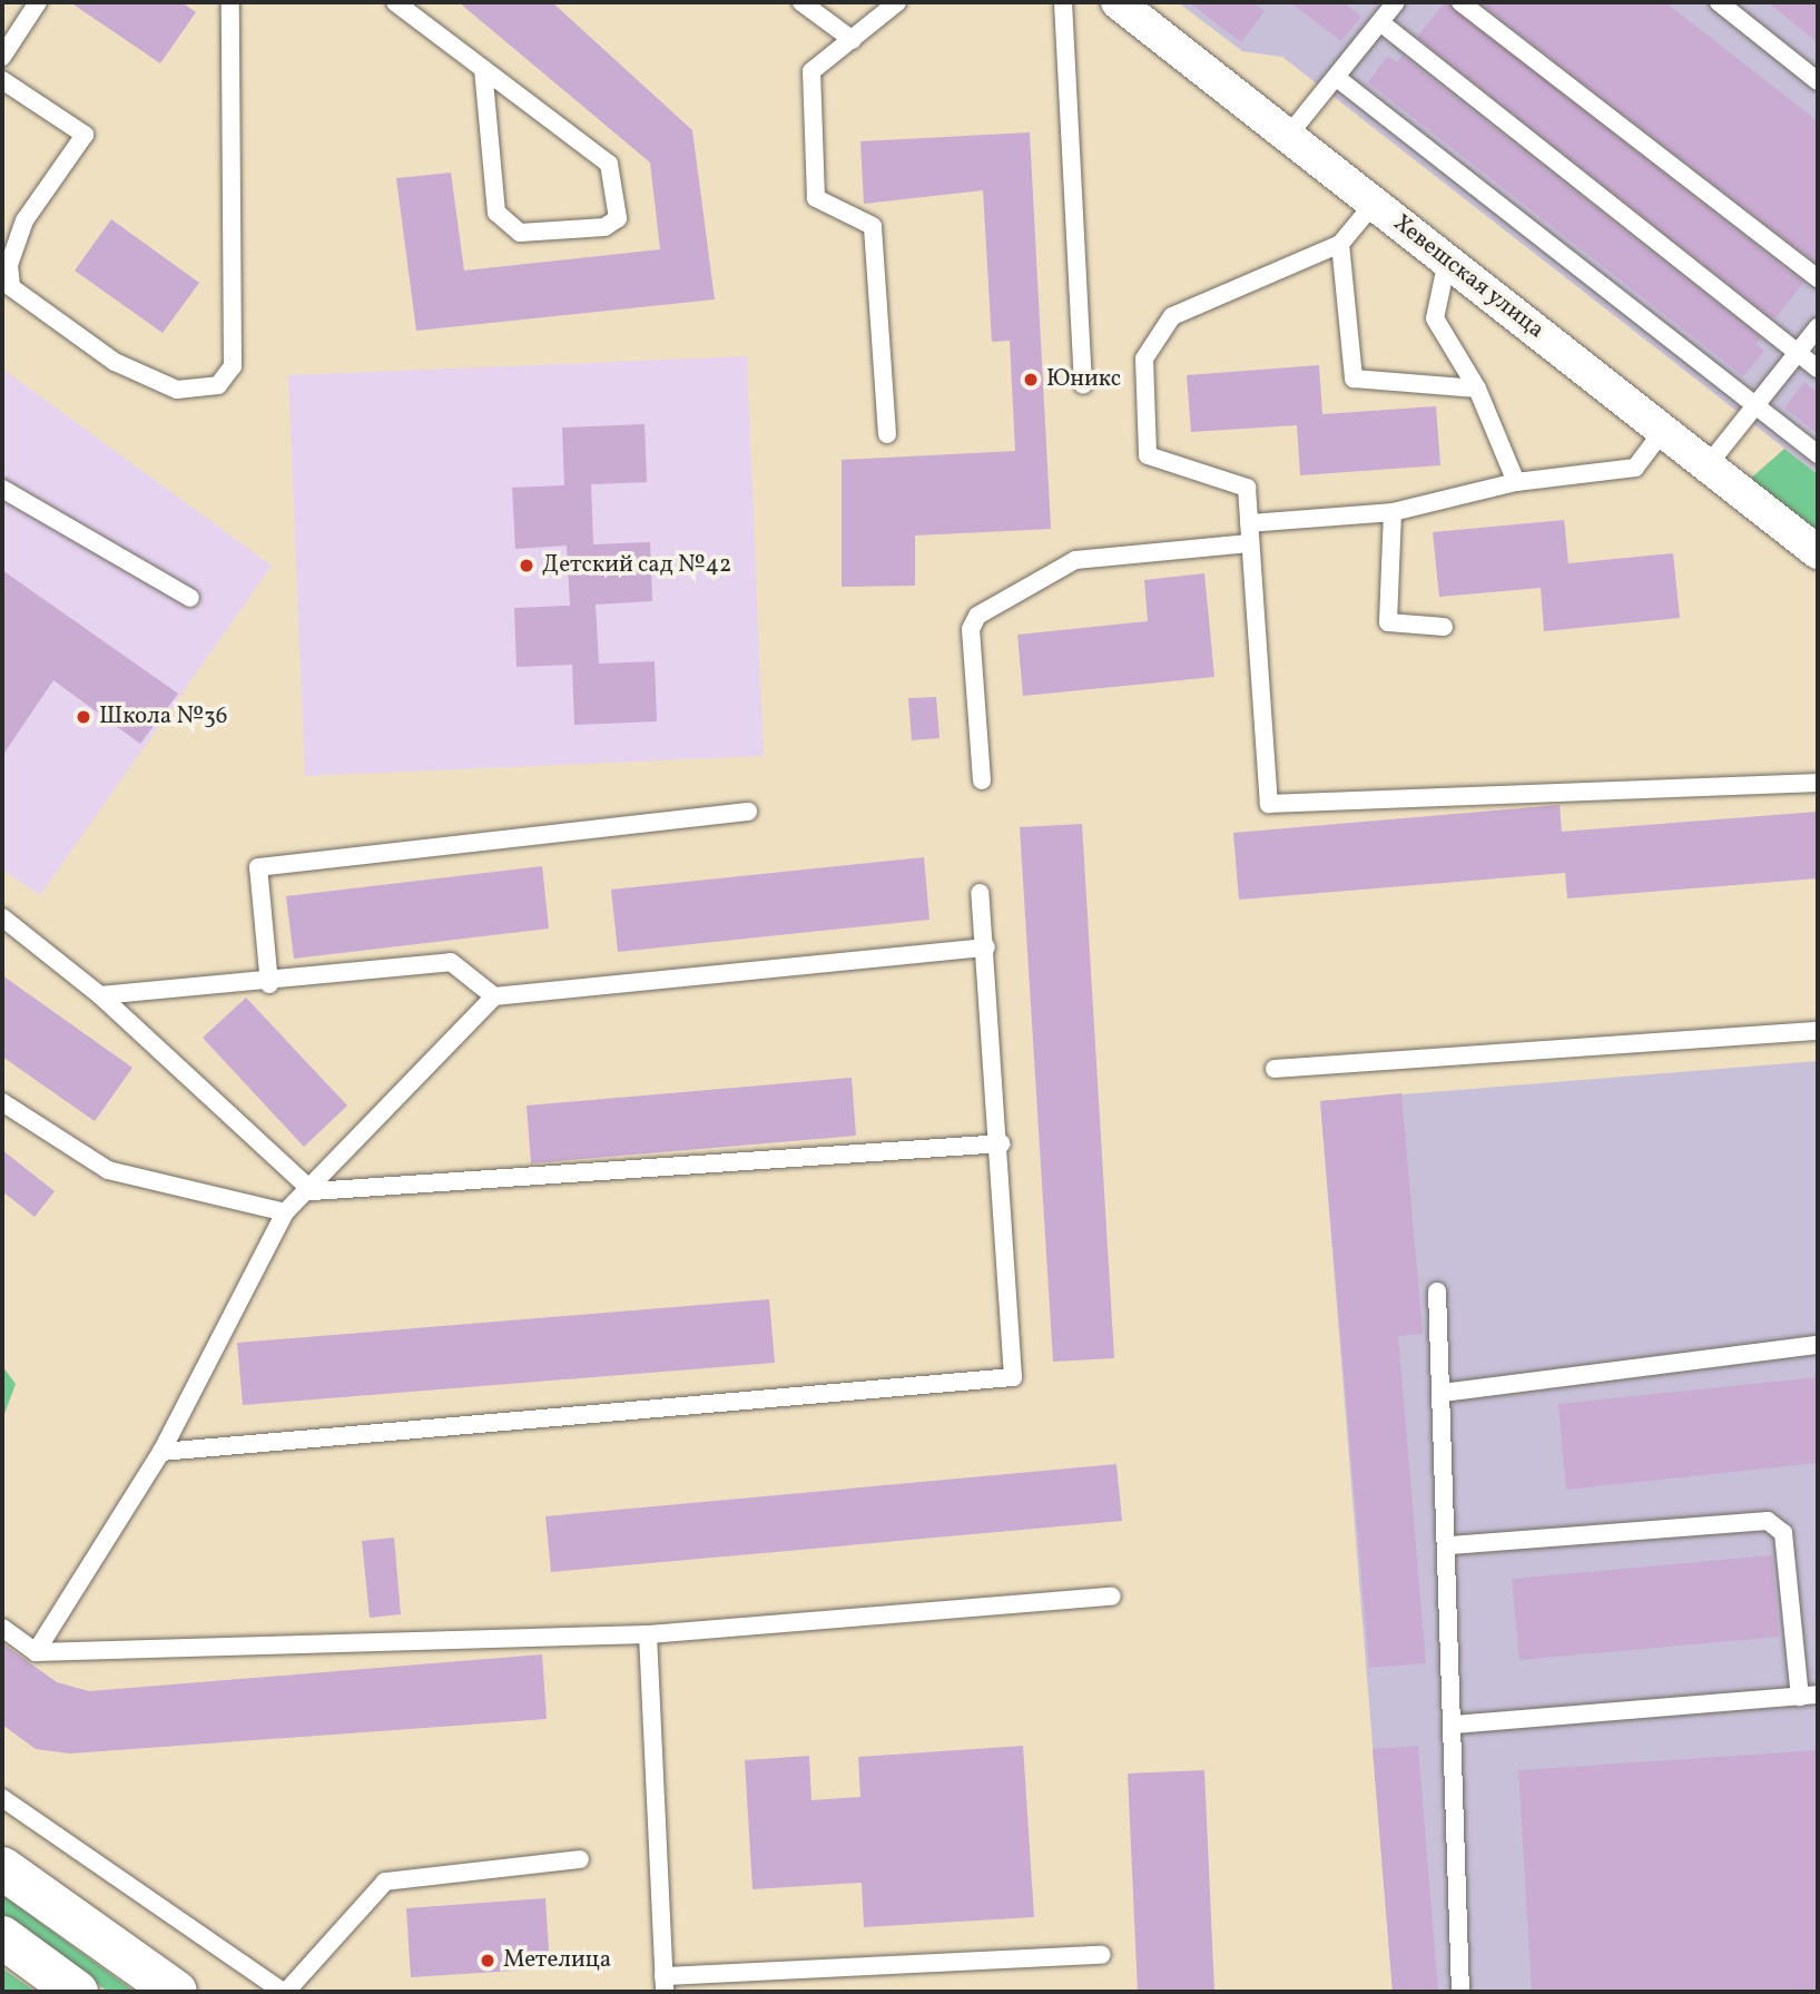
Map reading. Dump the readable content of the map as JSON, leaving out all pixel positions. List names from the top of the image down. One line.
{"streets":{"street":["Хевешская улица"]},"places":["Юникс","Детский сад №42","Школа №36","Метелица"]}
